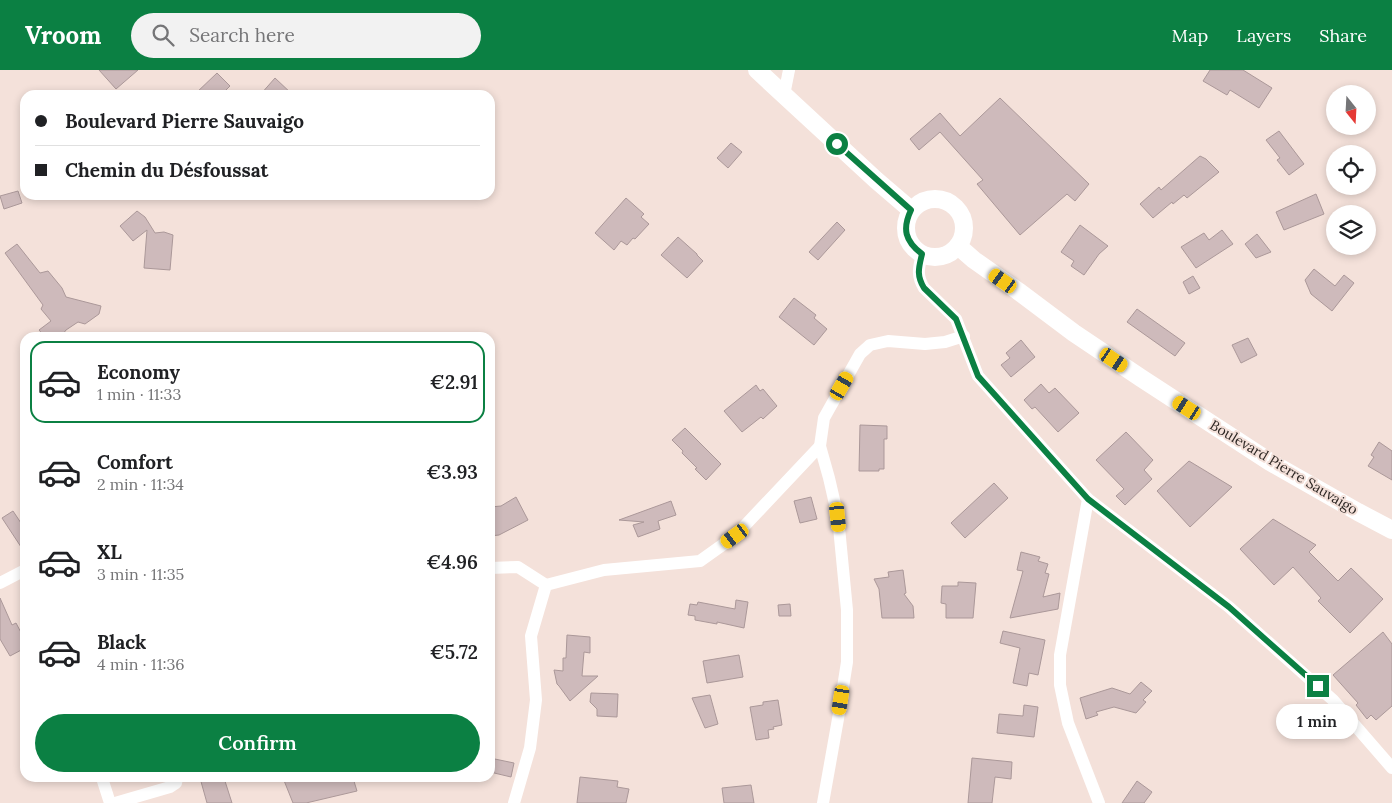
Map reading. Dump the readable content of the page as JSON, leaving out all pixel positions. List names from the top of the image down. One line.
{"streets":{"main road":["Boulevard Pierre Sauvaigo"]},"north":"bottom","page":{"header":"Vroom","search":"Search here","nav":["Map","Layers","Share"],"banner":["Boulevard Pierre Sauvaigo","Chemin du Désfoussat"],"list":[{"name":"Economy","note":"1 min · 11:33","value":"€2.91"},{"name":"Comfort","note":"2 min · 11:34","value":"€3.93"},{"name":"XL","note":"3 min · 11:35","value":"€4.96"},{"name":"Black","note":"4 min · 11:36","value":"€5.72"}],"bubble":"1 min","buttons":"Confirm"}}
